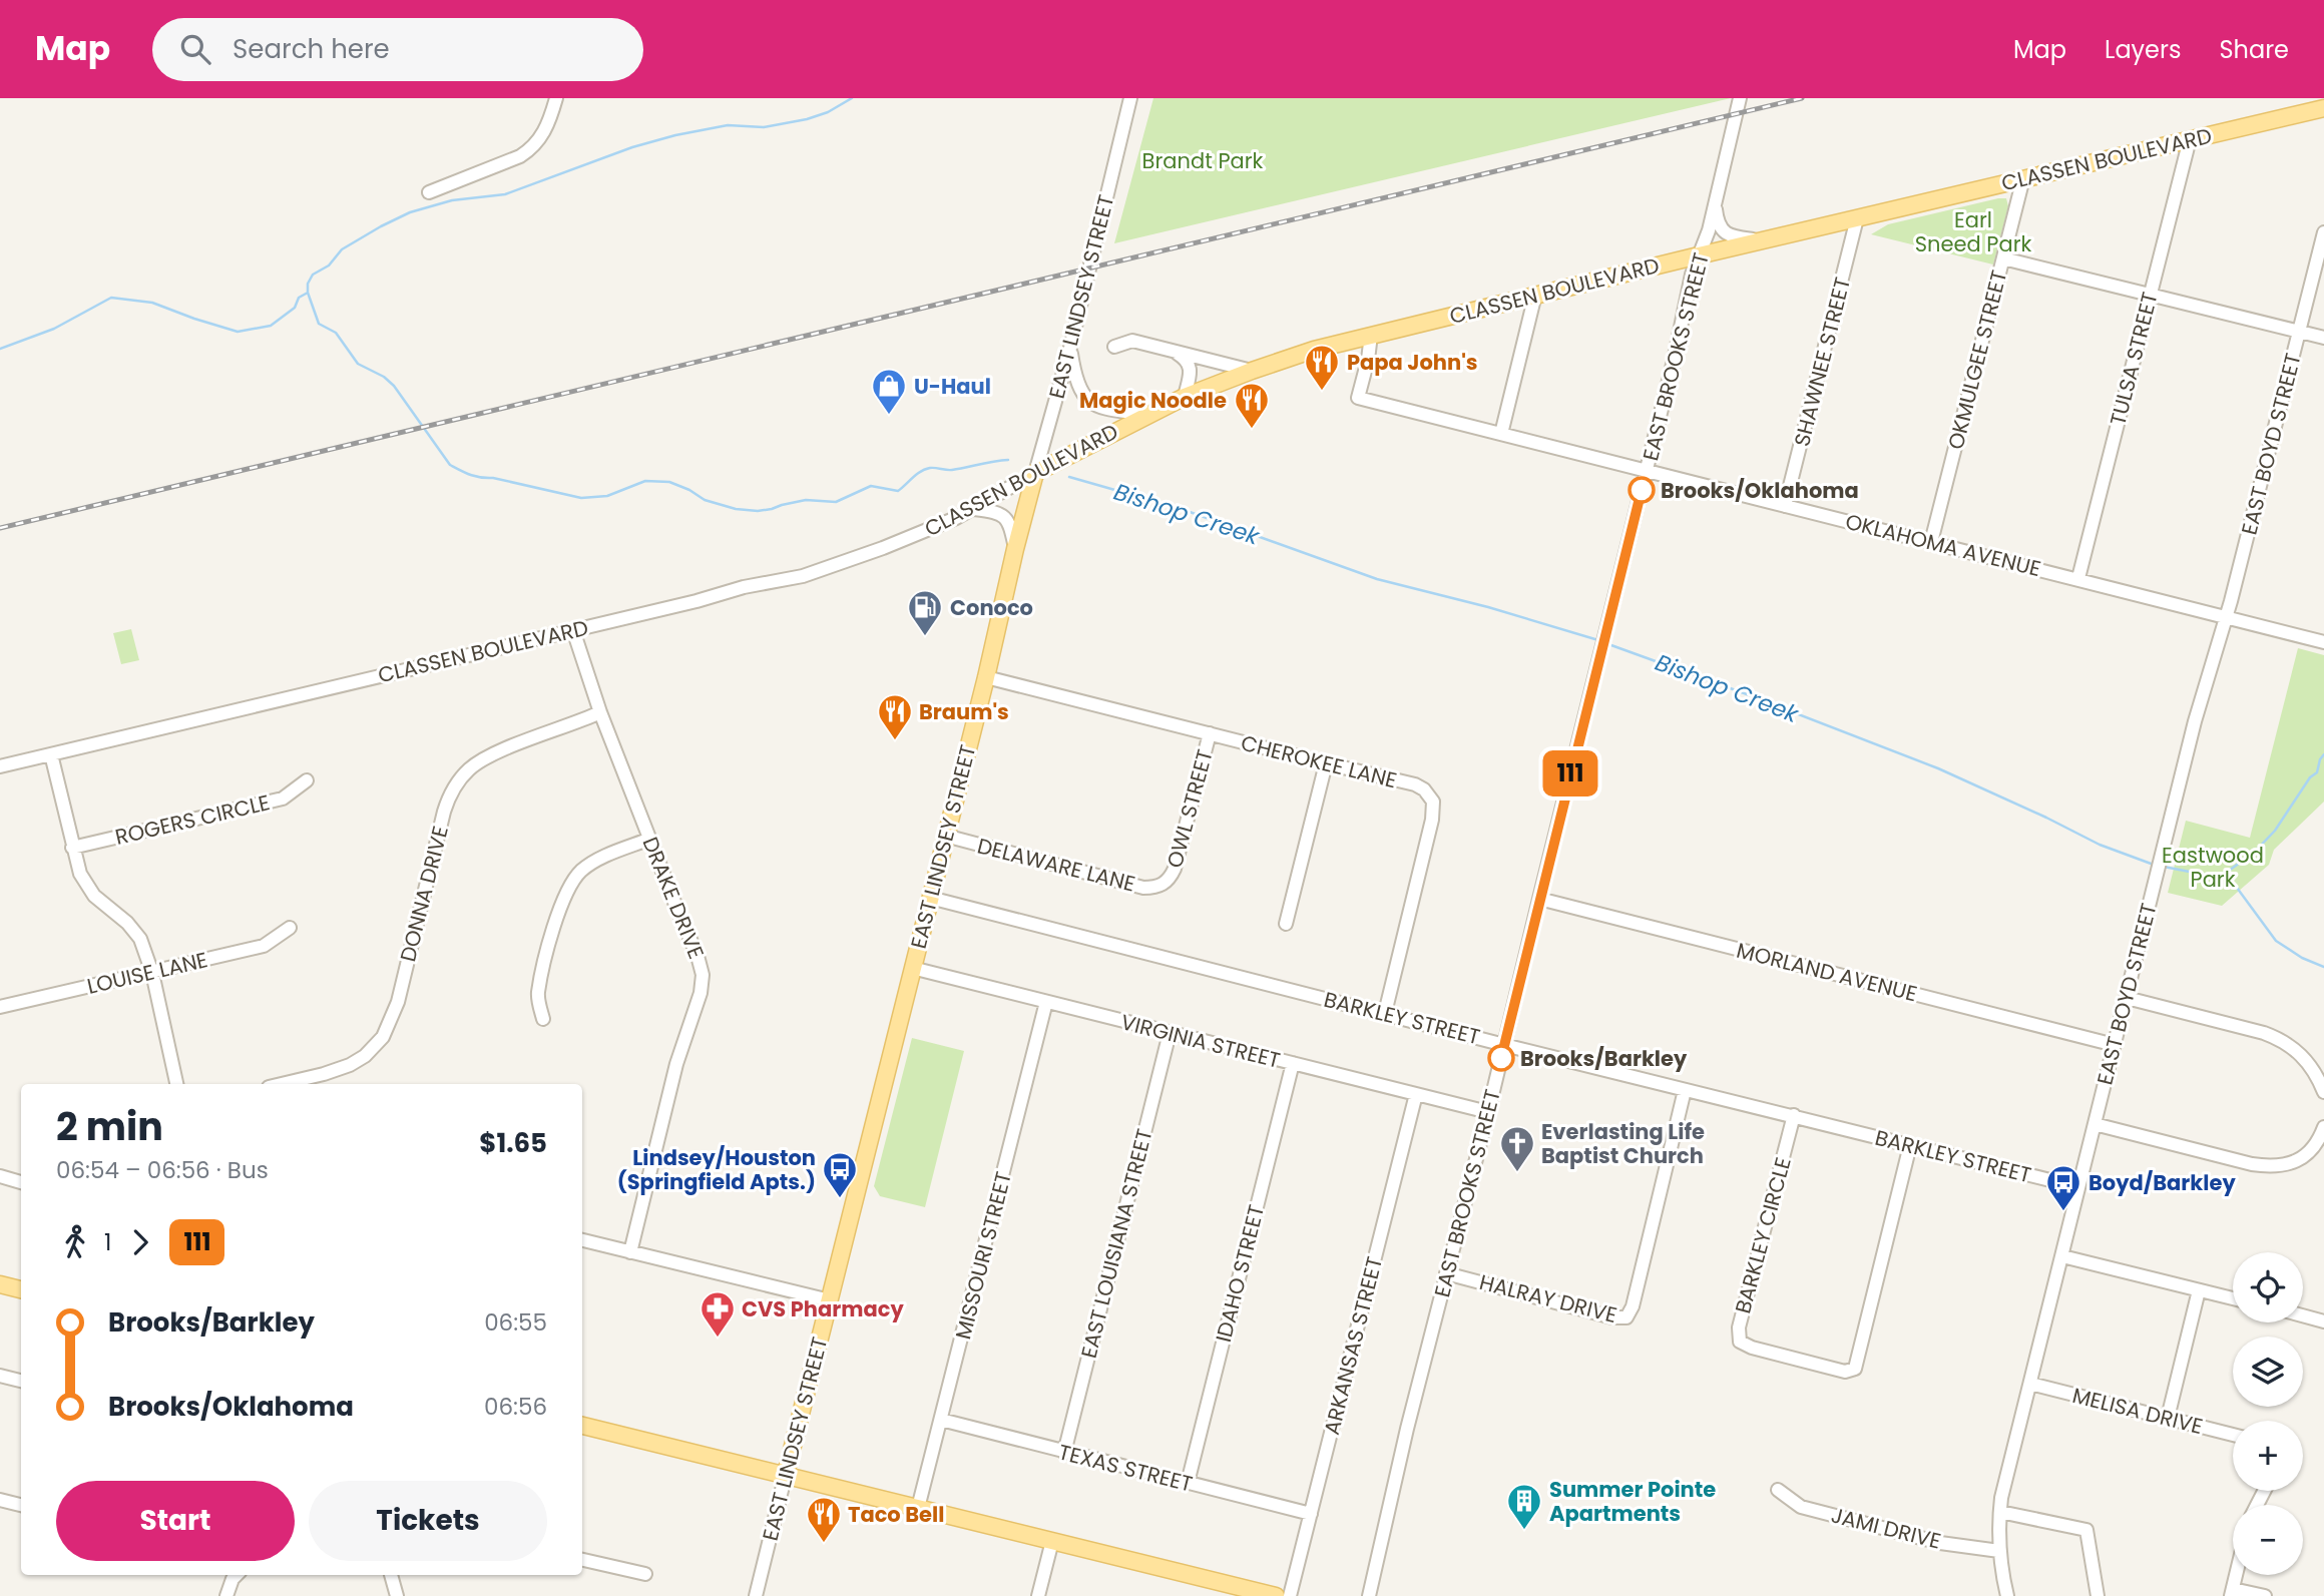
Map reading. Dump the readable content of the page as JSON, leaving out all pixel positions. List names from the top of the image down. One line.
{"streets":{"main road":["CLASSEN BOULEVARD","EAST LINDSEY STREET"],"street":["EAST BROOKS STREET","TULSA STREET","OKMULGEE STREET","SHAWNEE STREET","EAST BOYD STREET","OKLAHOMA AVENUE","CHEROKEE LANE","OWL STREET","ROGERS CIRCLE","DELAWARE LANE","DONNA DRIVE","DRAKE DRIVE","MORLAND AVENUE","LOUISE LANE","BARKLEY STREET","VIRGINIA STREET","BARKLEY CIRCLE","EAST LOUISIANA STREET","MISSOURI STREET","IDAHO STREET","HALRAY DRIVE","ARKANSAS STREET","MELISA DRIVE","TEXAS STREET","JAMI DRIVE"]},"crossings":[["CLASSEN BOULEVARD","EAST LINDSEY STREET"],["CLASSEN BOULEVARD","EAST BROOKS STREET"],["CLASSEN BOULEVARD","TULSA STREET"],["CLASSEN BOULEVARD","OKMULGEE STREET"],["CLASSEN BOULEVARD","SHAWNEE STREET"],["CLASSEN BOULEVARD","OKLAHOMA AVENUE"],["CLASSEN BOULEVARD","DRAKE DRIVE"],["EAST LINDSEY STREET","CHEROKEE LANE"],["EAST LINDSEY STREET","DELAWARE LANE"],["EAST LINDSEY STREET","BARKLEY STREET"],["EAST LINDSEY STREET","VIRGINIA STREET"],["EAST BROOKS STREET","OKLAHOMA AVENUE"],["EAST BROOKS STREET","MORLAND AVENUE"],["EAST BROOKS STREET","BARKLEY STREET"],["EAST BROOKS STREET","VIRGINIA STREET"],["EAST BROOKS STREET","HALRAY DRIVE"],["TULSA STREET","OKLAHOMA AVENUE"],["OKMULGEE STREET","OKLAHOMA AVENUE"],["SHAWNEE STREET","OKLAHOMA AVENUE"],["EAST BOYD STREET","OKLAHOMA AVENUE"],["EAST BOYD STREET","MORLAND AVENUE"],["EAST BOYD STREET","BARKLEY STREET"],["EAST BOYD STREET","MELISA DRIVE"],["EAST BOYD STREET","JAMI DRIVE"],["CHEROKEE LANE","OWL STREET"],["CHEROKEE LANE","BARKLEY STREET"],["OWL STREET","DELAWARE LANE"],["DONNA DRIVE","DRAKE DRIVE"],["BARKLEY STREET","BARKLEY CIRCLE"],["BARKLEY STREET","HALRAY DRIVE"],["VIRGINIA STREET","EAST LOUISIANA STREET"],["VIRGINIA STREET","MISSOURI STREET"],["VIRGINIA STREET","IDAHO STREET"],["VIRGINIA STREET","ARKANSAS STREET"],["EAST LOUISIANA STREET","TEXAS STREET"],["MISSOURI STREET","TEXAS STREET"],["IDAHO STREET","TEXAS STREET"],["ARKANSAS STREET","TEXAS STREET"]],"water":["Bishop Creek"],"parks":["Brandt Park","Earl Sneed Park","Eastwood Park"],"places":{"restaurant":["Papa John's","Magic Noodle","Braum's","Taco Bell"],"shop":["U-Haul"],"other":["Brooks/Oklahoma","Brooks/Barkley"],"fuel station":["Conoco"],"church":["Everlasting Life Baptist Church"],"bus stop":["Lindsey/Houston (Springfield Apts.)","Boyd/Barkley"],"pharmacy":["CVS Pharmacy"],"building":["Summer Pointe Apartments"]},"lines":["bus line 111"],"page":{"header":"Map","search":"Search here","nav":["Map","Layers","Share"],"on_map":"111","heading":["2 min","06:54 – 06:56 · Bus","$1.65"],"legs":["1","111"],"map_buttons":["+","−"],"list":[{"name":"Brooks/Barkley","value":"06:55"},{"name":"Brooks/Oklahoma","value":"06:56"}],"buttons":["Start","Tickets"]}}
